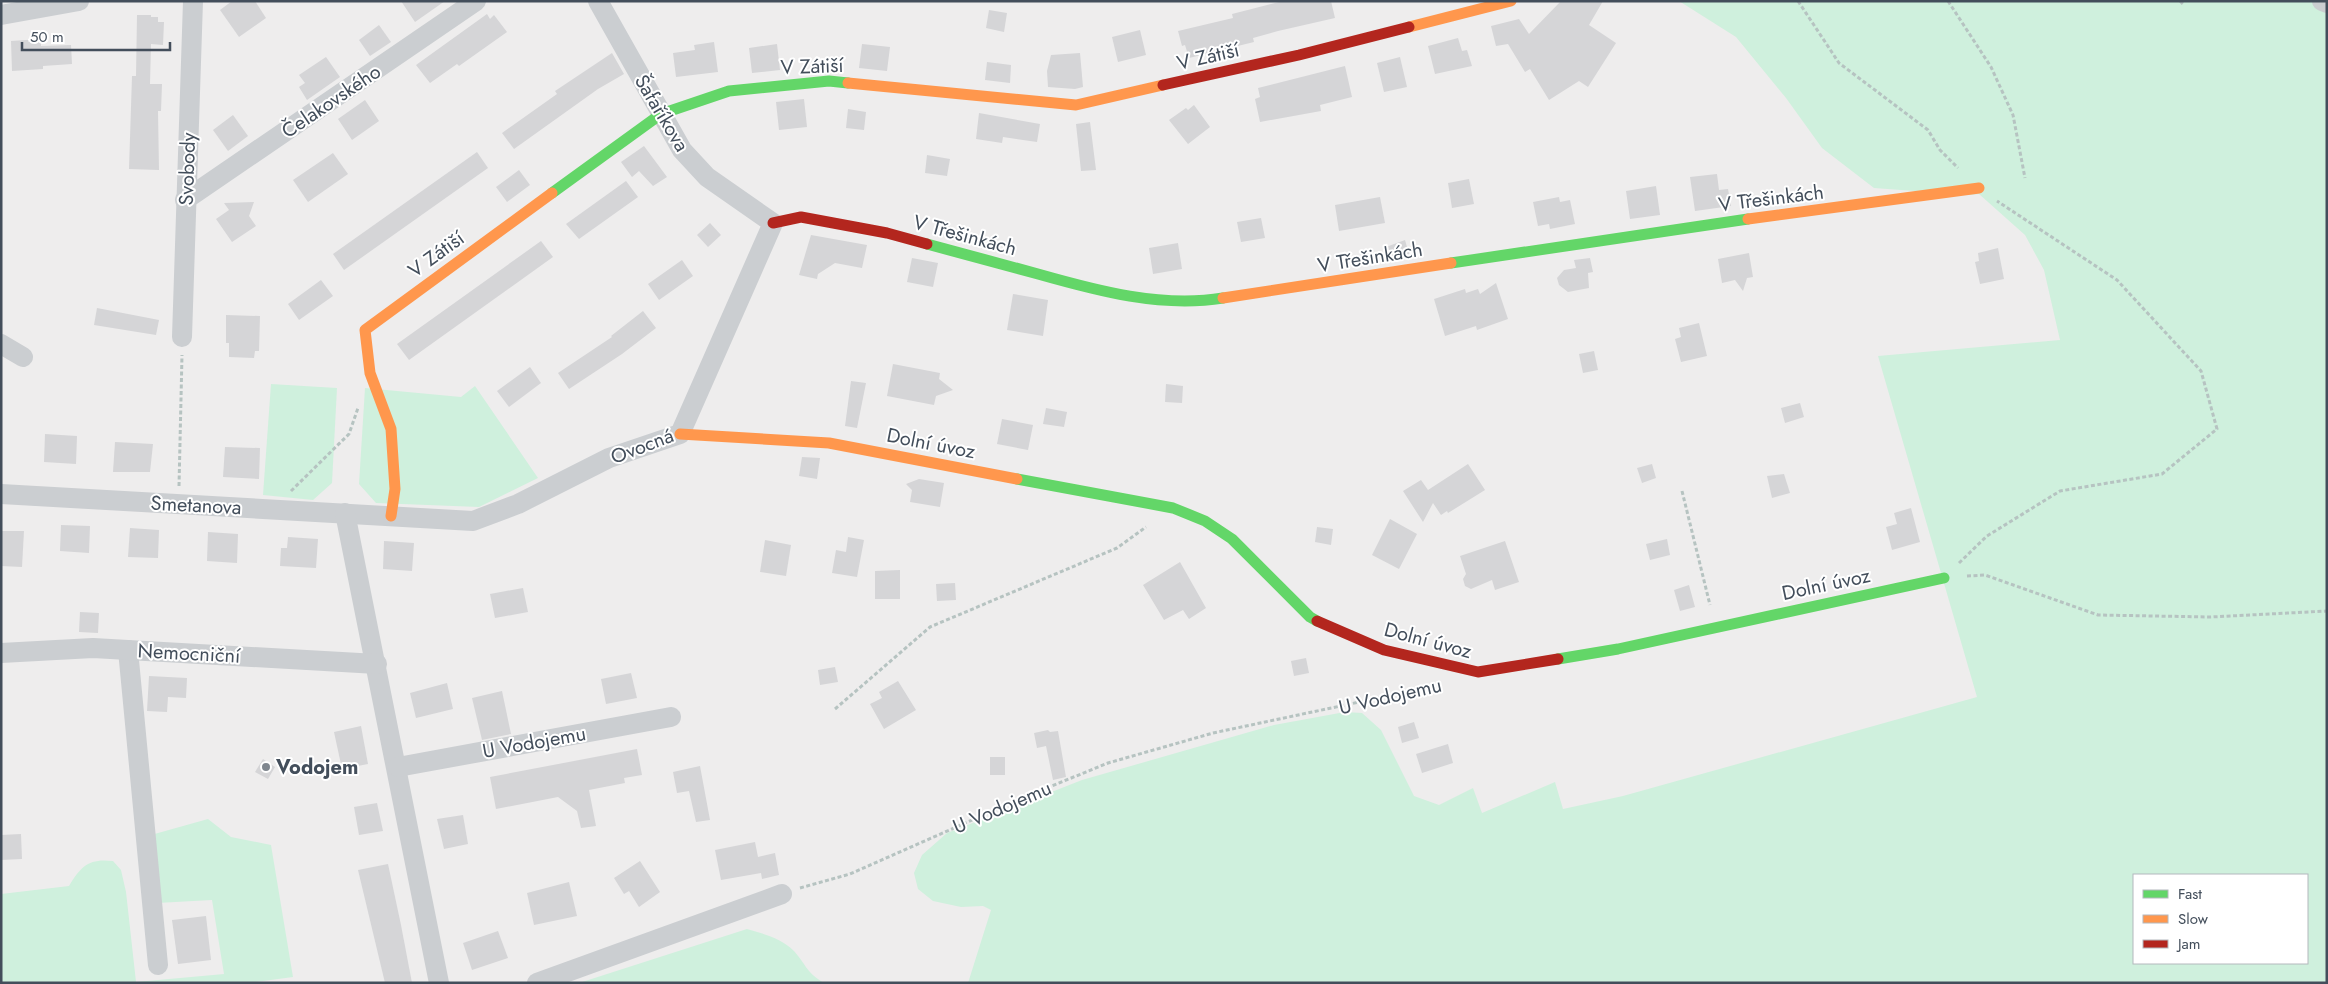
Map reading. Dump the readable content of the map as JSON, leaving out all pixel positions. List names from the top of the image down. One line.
{"streets":{"street":["V Zátiší","Čelakovského","Šafaříkova","Svobody","V Třešinkách","Dolní úvoz","Ovocná","Smetanova","Nemocniční","U Vodojemu"]},"crossings":[["V Zátiší","Šafaříkova"],["V Zátiší","Ovocná"],["V Zátiší","Smetanova"],["Čelakovského","Svobody"],["Šafaříkova","V Třešinkách"],["Šafaříkova","Ovocná"],["V Třešinkách","Ovocná"],["Dolní úvoz","Ovocná"],["Ovocná","Smetanova"]],"places":["Vodojem"],"legend":["Fast","Slow","Jam"],"scale_bar":"50 m"}
